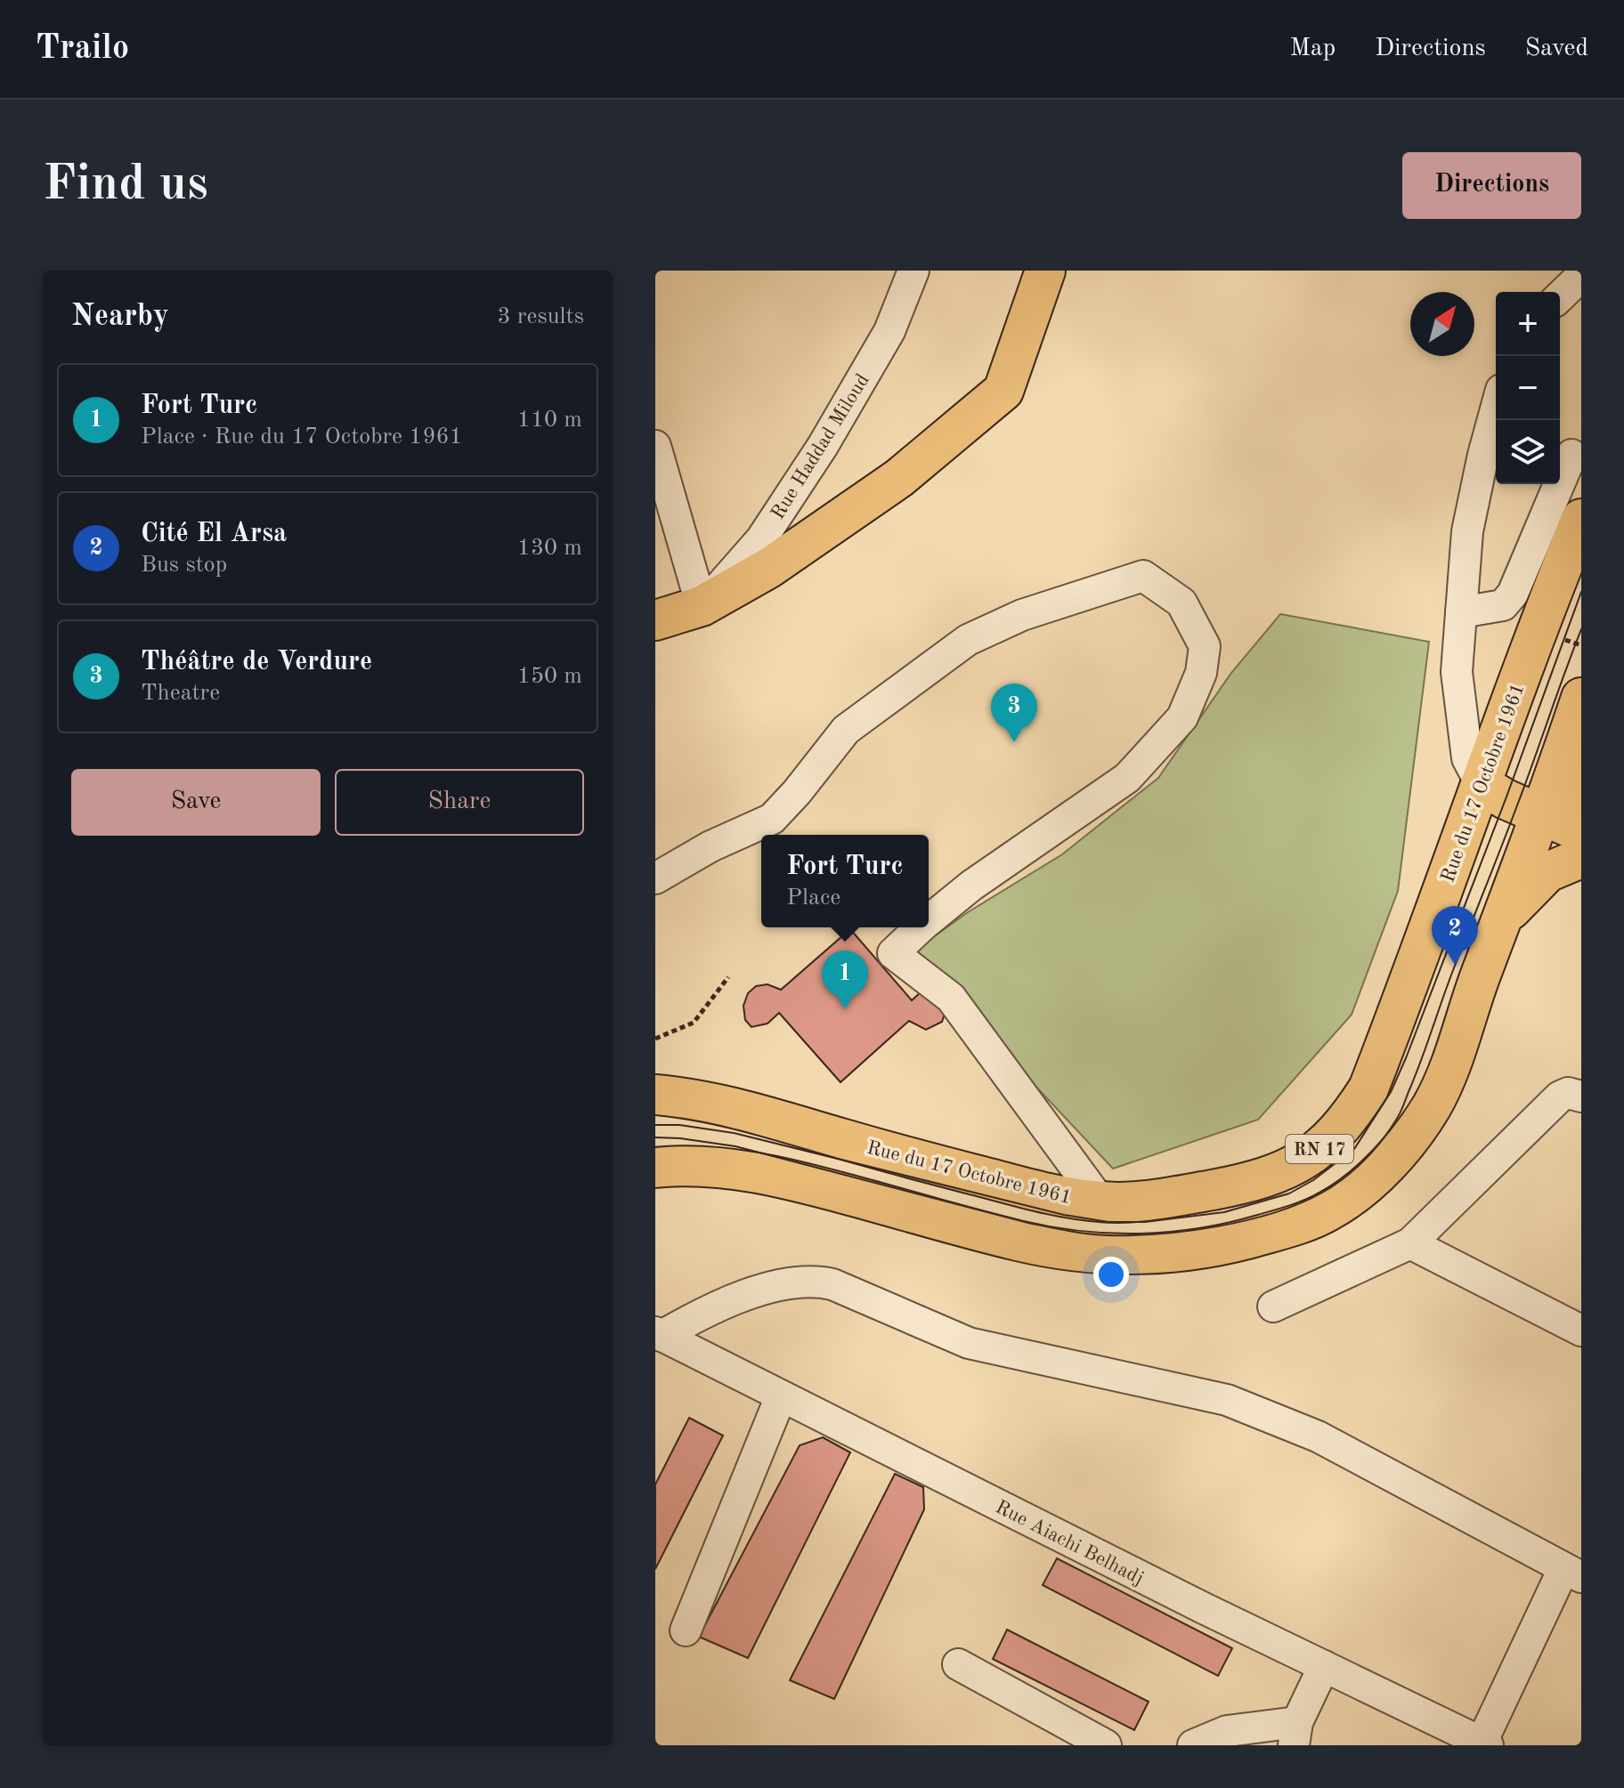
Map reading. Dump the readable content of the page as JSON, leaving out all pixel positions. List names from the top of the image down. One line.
{"streets":{"main road":["Rue du 17 Octobre 1961","RN 17"],"street":["Rue Haddad Miloud","Rue Aiachi Belhadj"]},"north":"top right","page":{"header":"Trailo","nav":["Map","Directions","Saved"],"buttons":["Directions",["Save","Share"]],"title":"Find us","heading":["Nearby","3 results"],"map_buttons":["+","−"],"list":[{"mark":"1","name":"Fort Turc","note":"Place · Rue du 17 Octobre 1961","value":"110 m"},{"mark":"2","name":"Cité El Arsa","note":"Bus stop","value":"130 m"},{"mark":"3","name":"Théâtre de Verdure","note":"Theatre","value":"150 m"}],"pins":["3","2","1"],"popup":["Fort Turc","Place"]}}
